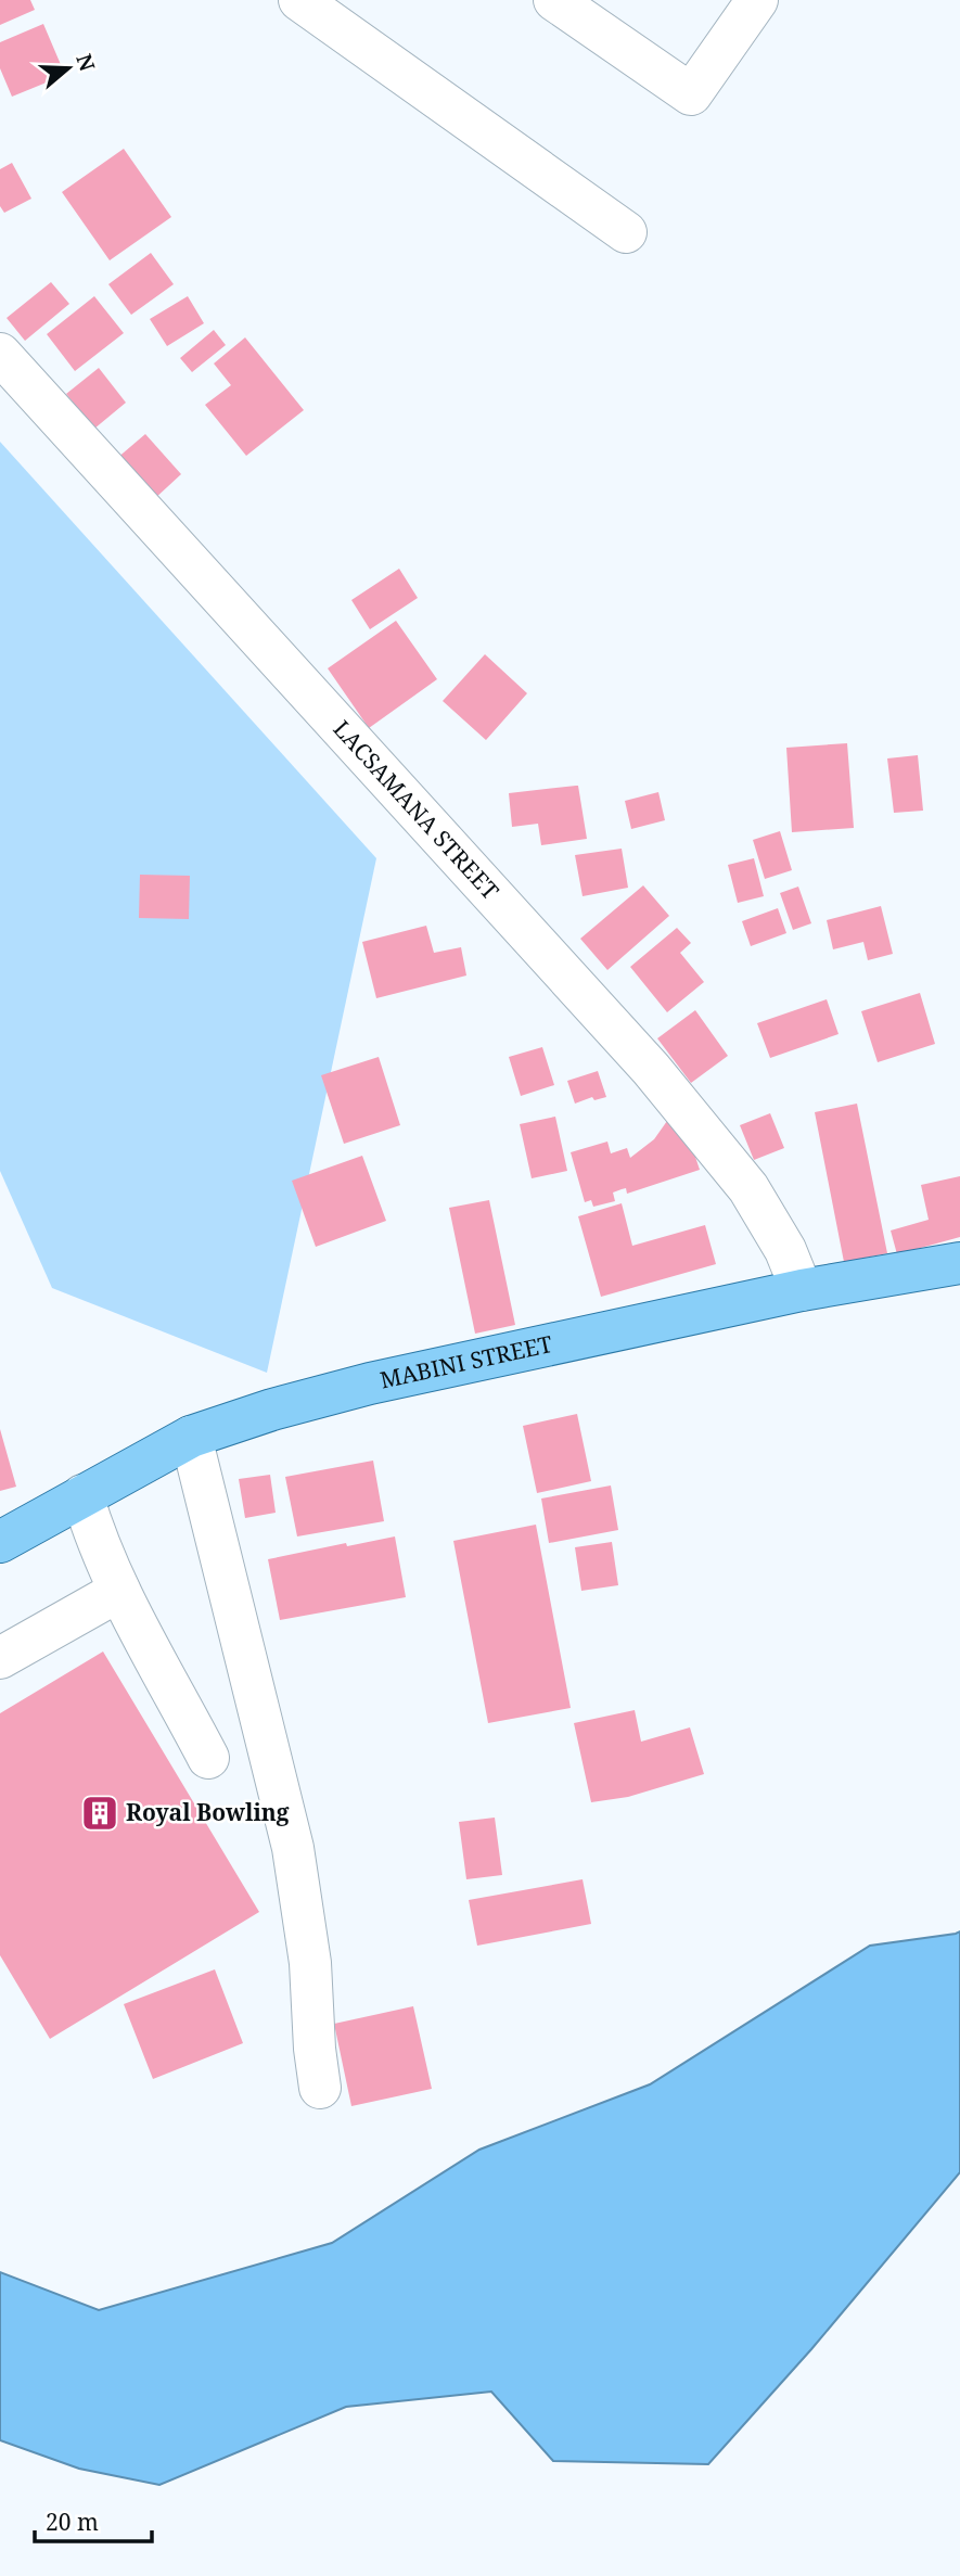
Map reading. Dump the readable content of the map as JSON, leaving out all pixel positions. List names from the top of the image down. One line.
{"streets":{"main road":["MABINI STREET"],"street":["LACSAMANA STREET"]},"crossings":[["LACSAMANA STREET","MABINI STREET"]],"places":{"building":["Royal Bowling"]},"scale_bar":"20 m","north":"right"}
